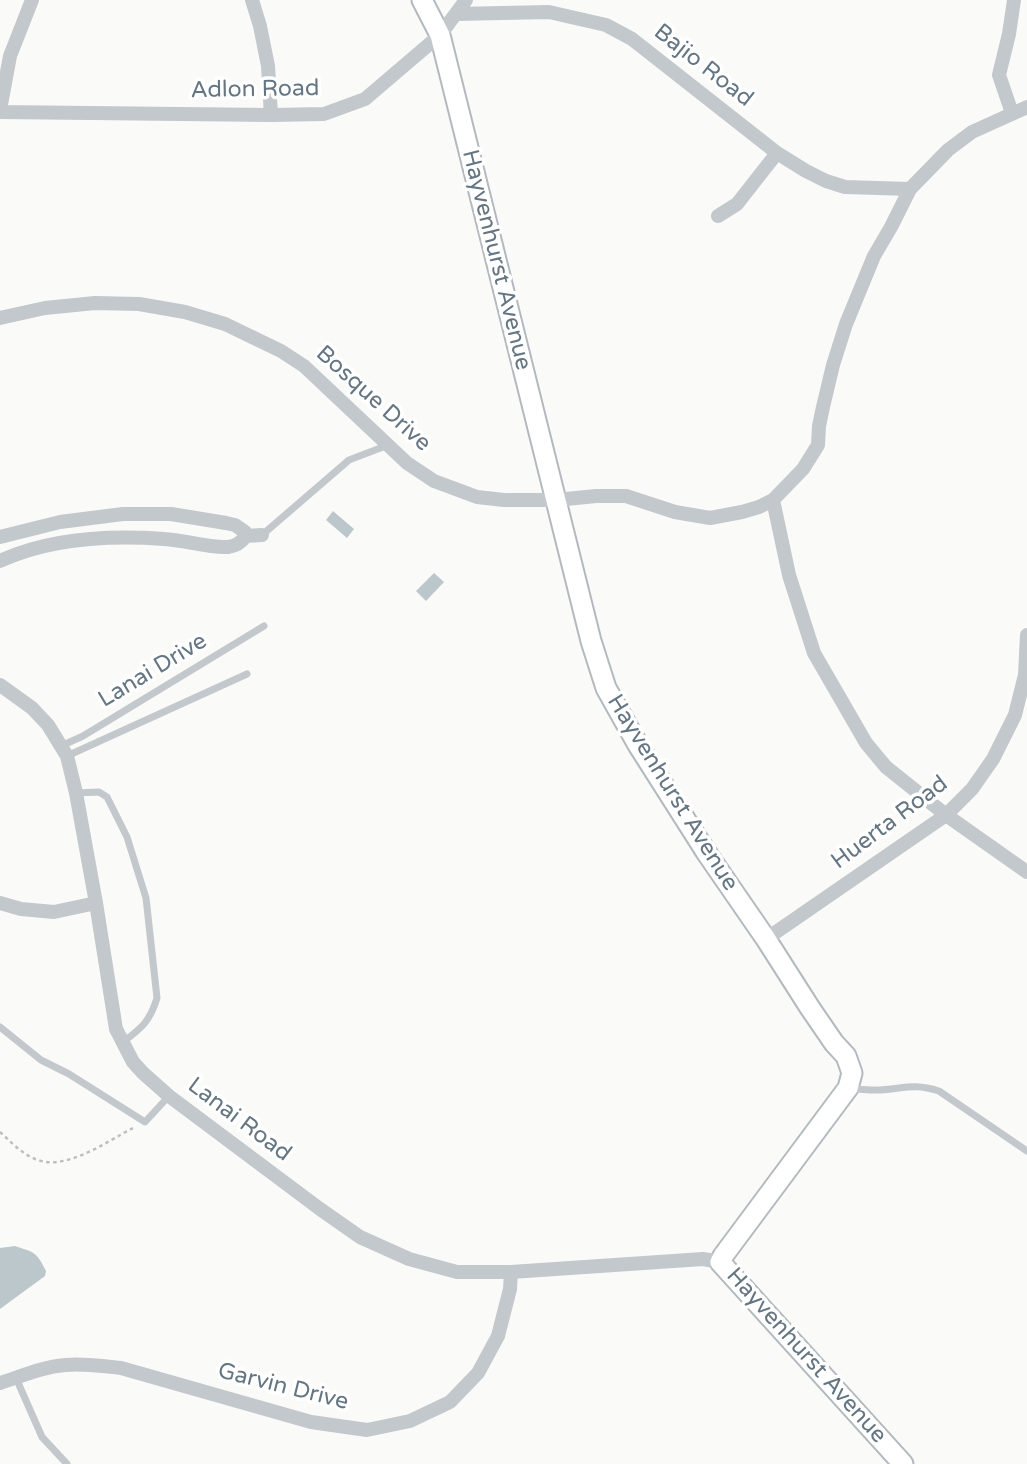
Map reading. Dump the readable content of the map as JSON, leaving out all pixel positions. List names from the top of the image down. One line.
{"streets":{"main road":["Hayvenhurst Avenue"],"street":["Bajio Road","Adlon Road","Bosque Drive","Huerta Road","Lanai Road","Garvin Drive"],"lane":["Lanai Drive"]},"crossings":[["Bajio Road","Adlon Road"],["Bajio Road","Bosque Drive"],["Adlon Road","Hayvenhurst Avenue"],["Hayvenhurst Avenue","Bosque Drive"],["Hayvenhurst Avenue","Huerta Road"],["Hayvenhurst Avenue","Lanai Road"],["Lanai Drive","Lanai Road"],["Lanai Road","Garvin Drive"]]}
